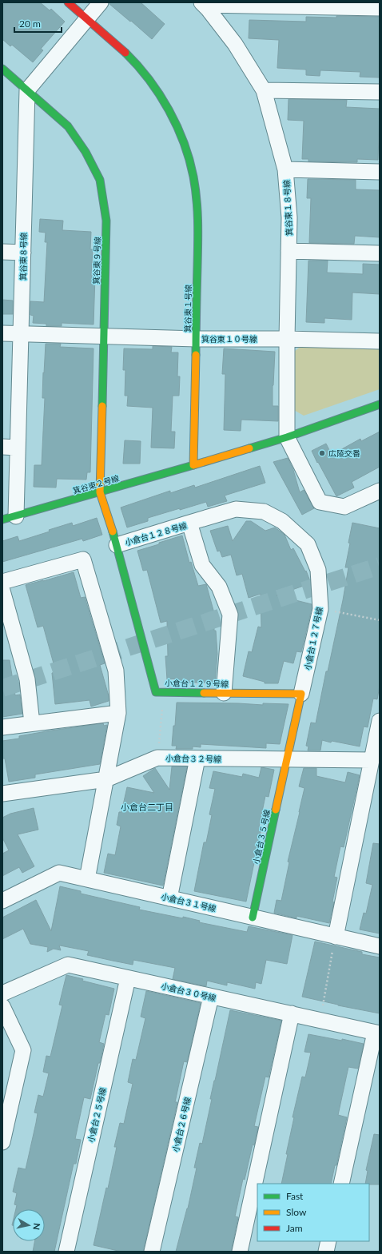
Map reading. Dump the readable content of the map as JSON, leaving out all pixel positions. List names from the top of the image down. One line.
{"streets":{"street":["箕谷東１８号線","箕谷東８号線","箕谷東９号線","箕谷東１号線","箕谷東１０号線","箕谷東２号線","小倉台１２８号線","小倉台１２７号線","小倉台１２９号線","小倉台３２号線","小倉台３５号線","小倉台３１号線","小倉台３０号線","小倉台２５号線","小倉台２６号線"]},"crossings":[["箕谷東１８号線","箕谷東１０号線"],["箕谷東８号線","箕谷東９号線"],["箕谷東８号線","箕谷東１０号線"],["箕谷東８号線","箕谷東２号線"],["箕谷東９号線","箕谷東１０号線"],["箕谷東９号線","箕谷東２号線"],["箕谷東９号線","小倉台１２９号線"],["箕谷東１号線","箕谷東１０号線"],["箕谷東１号線","箕谷東２号線"],["箕谷東２号線","小倉台１２９号線"],["小倉台１２８号線","小倉台１２７号線"],["小倉台１２８号線","小倉台１２９号線"],["小倉台１２７号線","小倉台１２９号線"],["小倉台３２号線","小倉台３５号線"],["小倉台３５号線","小倉台３１号線"],["小倉台３０号線","小倉台２５号線"],["小倉台３０号線","小倉台２６号線"]],"districts":["小倉台二丁目"],"places":["広陵交番"],"legend":["Fast","Slow","Jam"],"scale_bar":"20 m","north":"right"}
